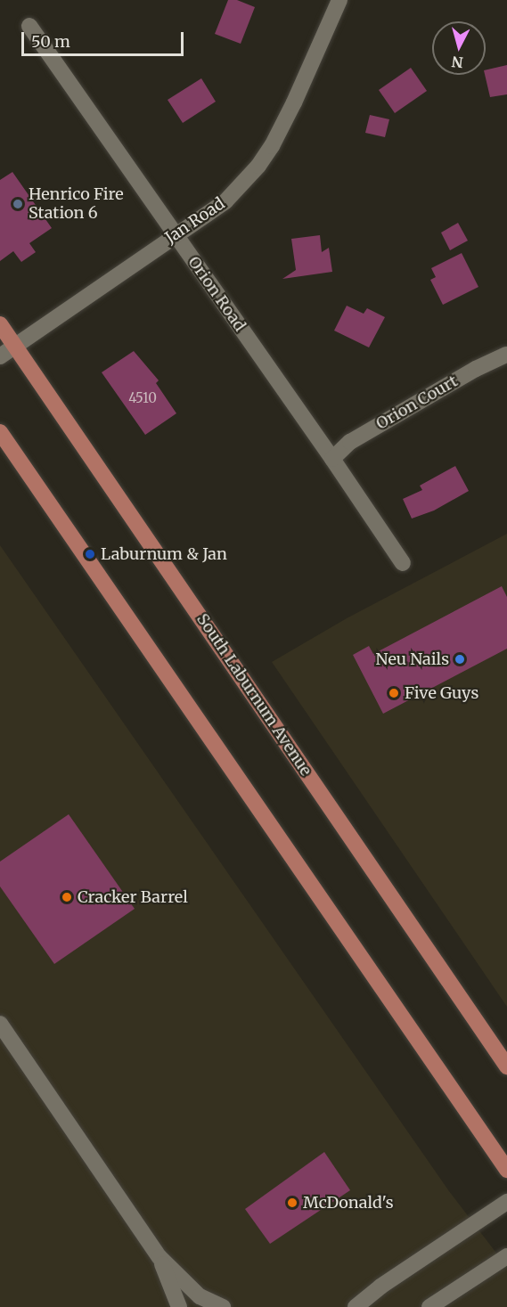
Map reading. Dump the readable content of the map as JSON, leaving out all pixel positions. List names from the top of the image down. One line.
{"streets":{"main road":["South Laburnum Avenue"],"street":["Jan Road","Orion Road","Orion Court"]},"crossings":[["Jan Road","Orion Road"],["Jan Road","South Laburnum Avenue"],["Orion Road","Orion Court"]],"places":["Henrico Fire Station 6","Laburnum & Jan","Neu Nails","Five Guys","Cracker Barrel","McDonald's"],"house_numbers":["4510"],"scale_bar":"50 m","north":"bottom"}
